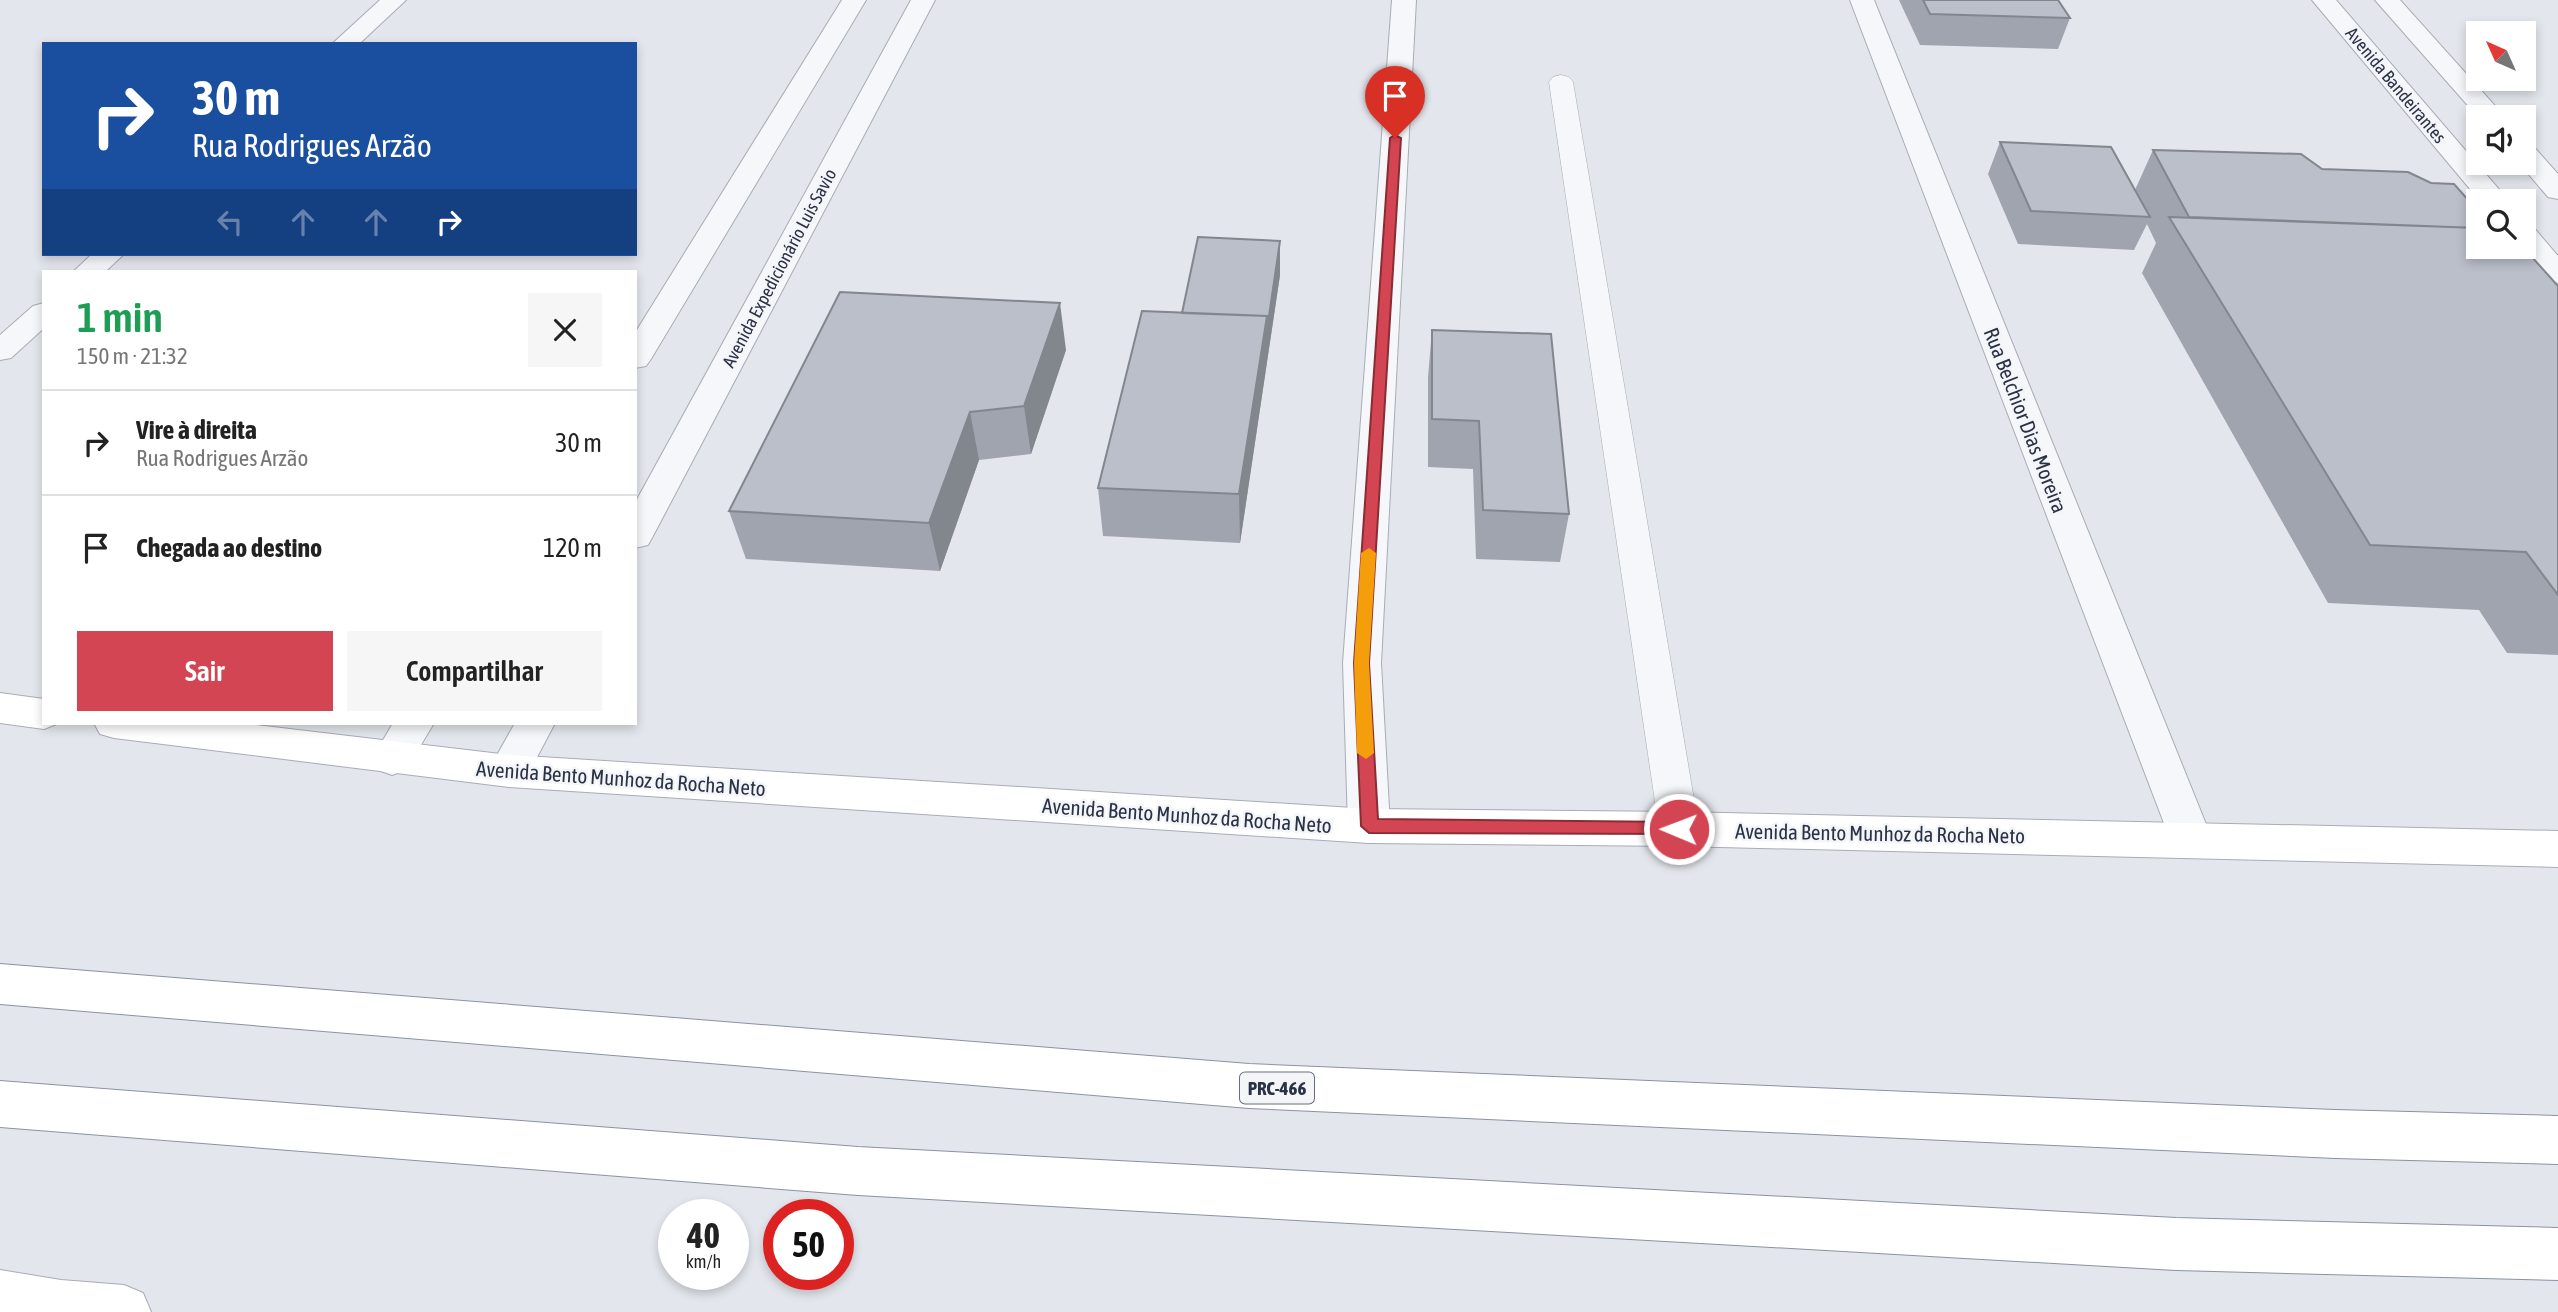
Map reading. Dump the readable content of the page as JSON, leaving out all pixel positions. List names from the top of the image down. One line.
{"streets":{"main road":["Avenida Bento Munhoz da Rocha Neto","PRC-466"],"street":["Avenida Bandeirantes","Avenida Expedicionário Luis Savio","Rua Belchior Dias Moreira"]},"crossings":[["Rua Belchior Dias Moreira","Avenida Bento Munhoz da Rocha Neto"]],"north":"top left","page":{"turn":["30 m","Rua Rodrigues Arzão"],"heading":["1 min","150 m · 21:32"],"list":[{"name":"Vire à direita","note":"Rua Rodrigues Arzão","value":"30 m"},{"name":"Chegada ao destino","value":"120 m"}],"buttons":["Sair","Compartilhar"],"speed":"40 km/h","limit":"50"}}
